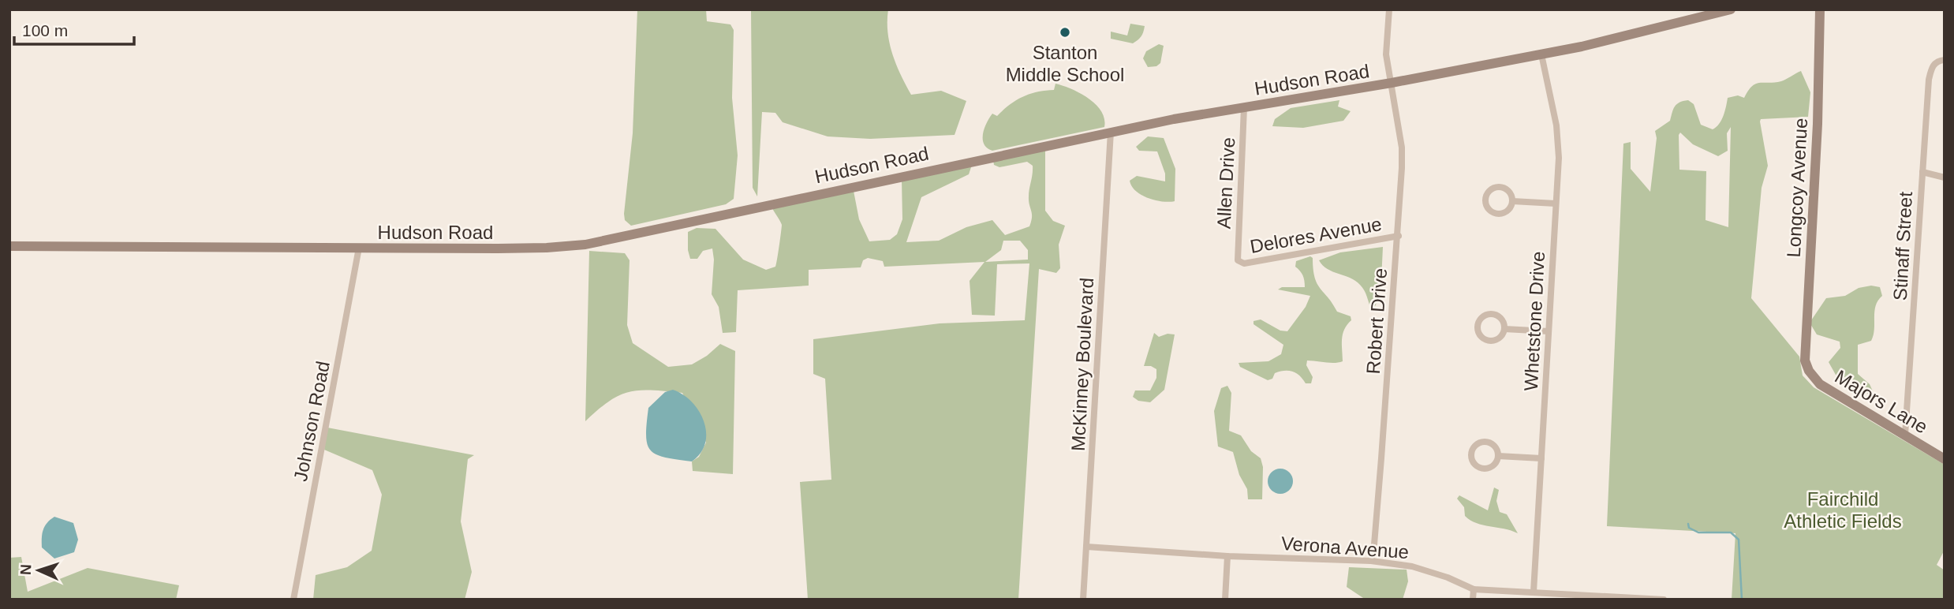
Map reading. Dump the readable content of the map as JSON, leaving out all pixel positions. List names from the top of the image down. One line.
{"streets":{"street":["Hudson Road","Allen Drive","Longcoy Avenue","Delores Avenue","Stinaff Street","Robert Drive","Whetstone Drive","McKinney Boulevard","Majors Lane","Johnson Road","Verona Avenue"]},"crossings":[["Hudson Road","Allen Drive"],["Hudson Road","Robert Drive"],["Hudson Road","Whetstone Drive"],["Hudson Road","McKinney Boulevard"],["Hudson Road","Johnson Road"],["Allen Drive","Delores Avenue"],["Longcoy Avenue","Majors Lane"],["Delores Avenue","Robert Drive"],["Stinaff Street","Majors Lane"],["Robert Drive","Verona Avenue"],["Whetstone Drive","Verona Avenue"],["McKinney Boulevard","Verona Avenue"]],"parks":["Fairchild Athletic Fields"],"places":["Stanton Middle School"],"scale_bar":"100 m","north":"left"}
